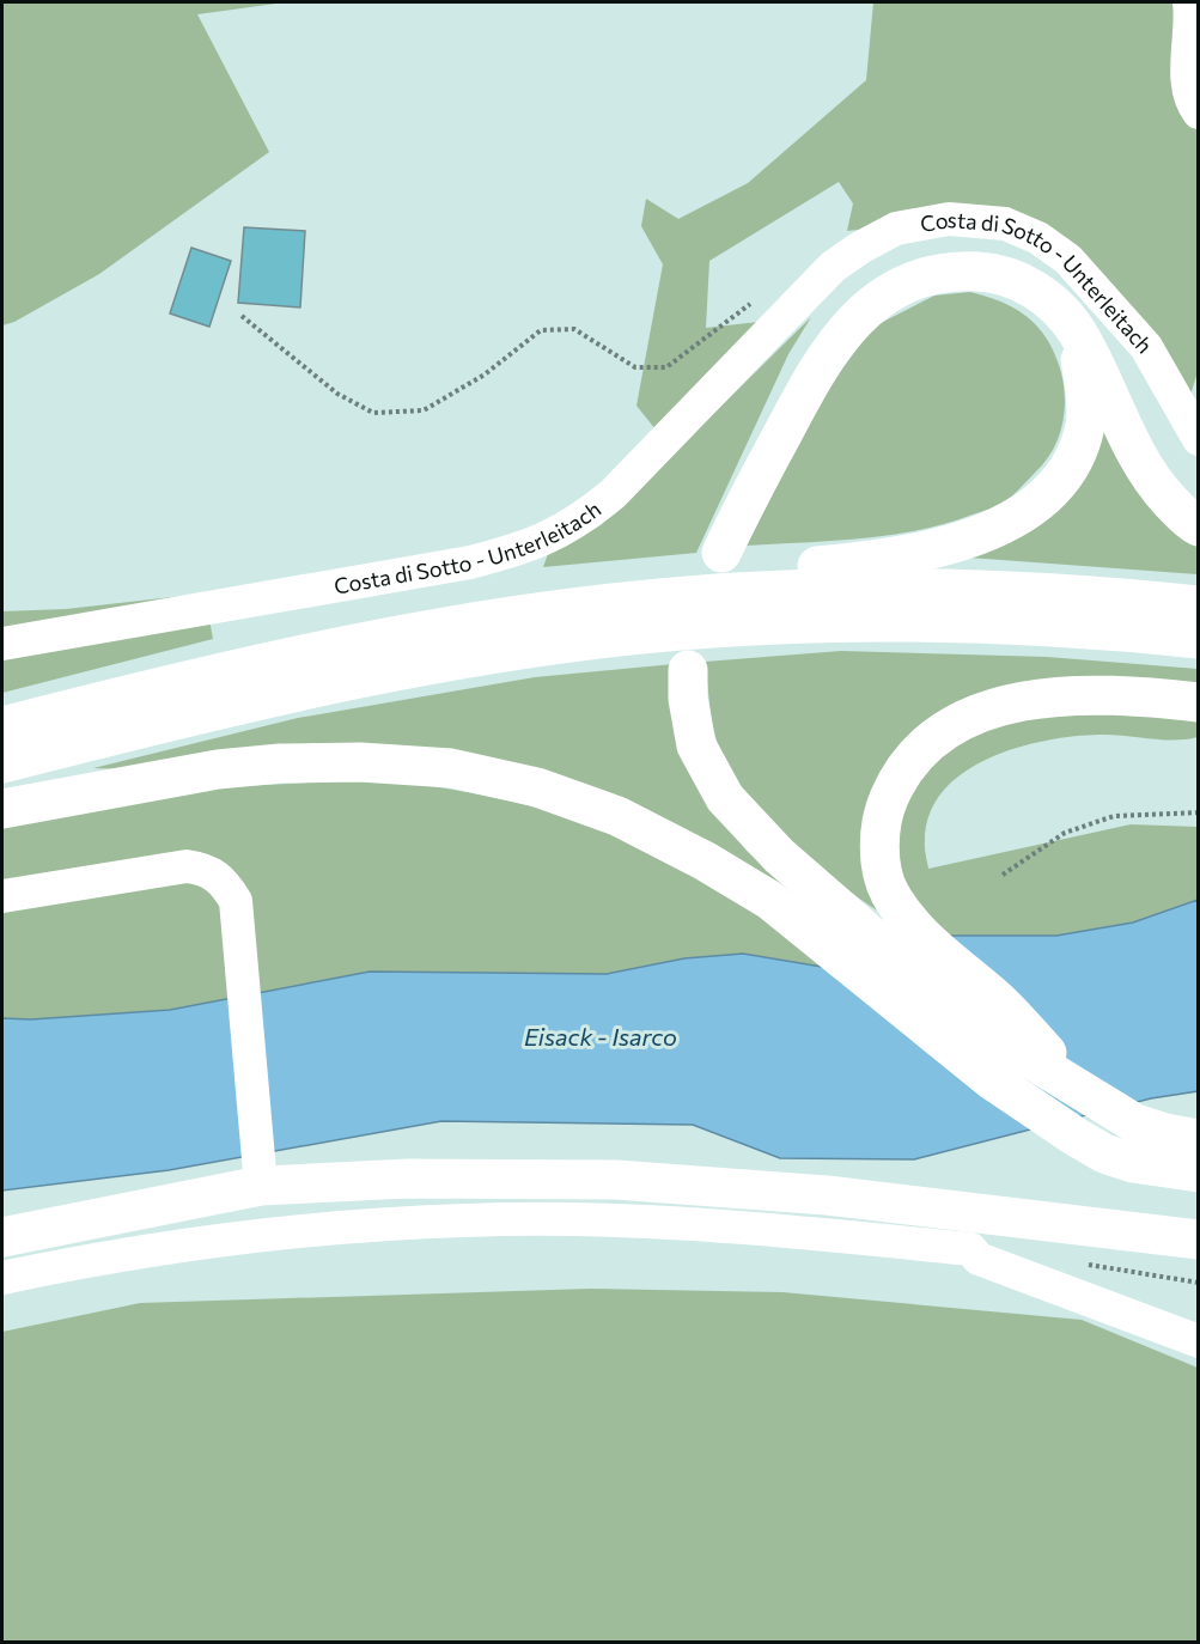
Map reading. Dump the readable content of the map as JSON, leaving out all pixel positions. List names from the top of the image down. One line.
{"streets":{"street":["Costa di Sotto - Unterleitach"]},"water":["Eisack - Isarco"]}
